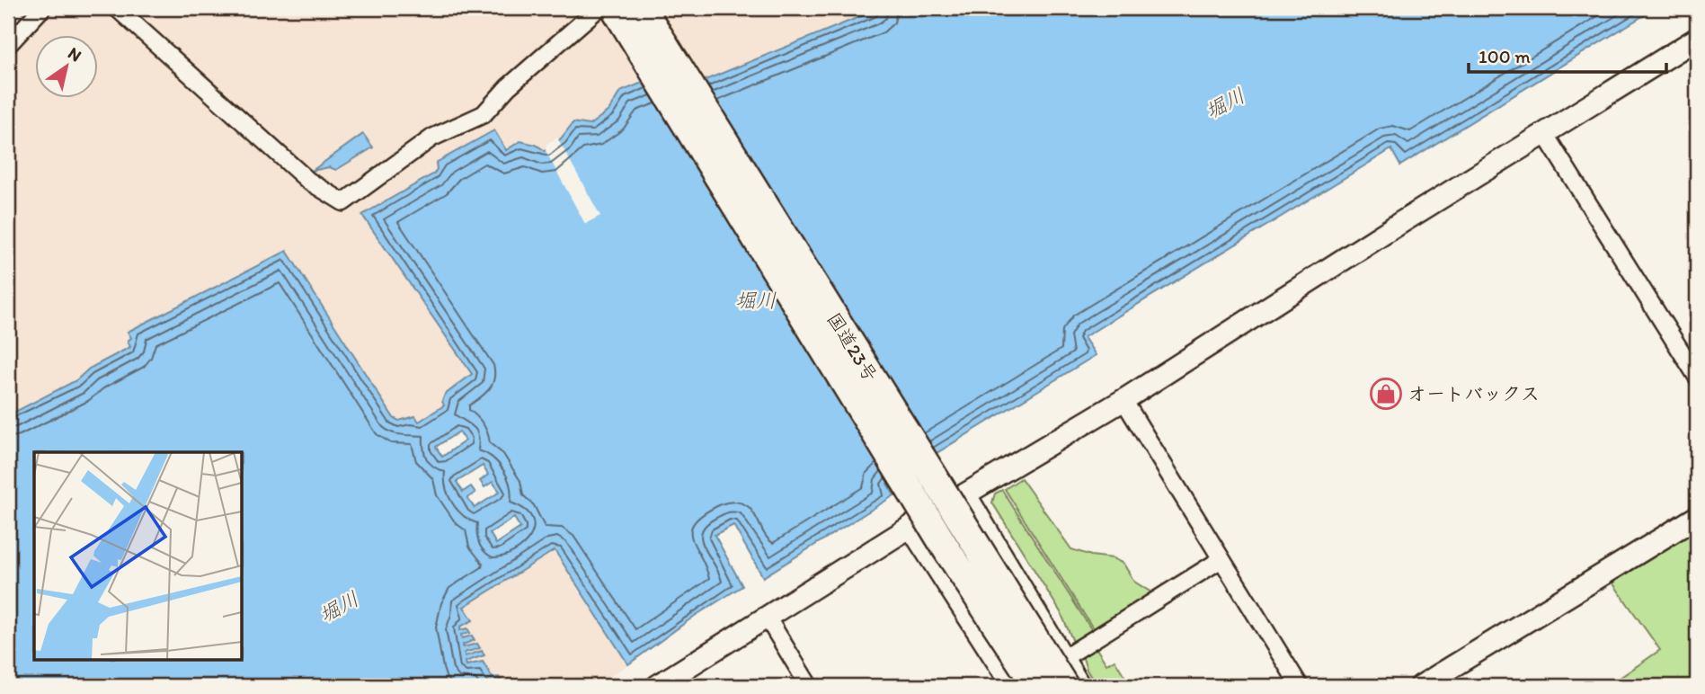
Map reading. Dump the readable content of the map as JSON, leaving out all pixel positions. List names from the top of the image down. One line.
{"streets":{"highway":["国道23号"]},"water":["堀川"],"places":{"shop":["オートバックス"]},"scale_bar":"100 m","north":"top right"}
